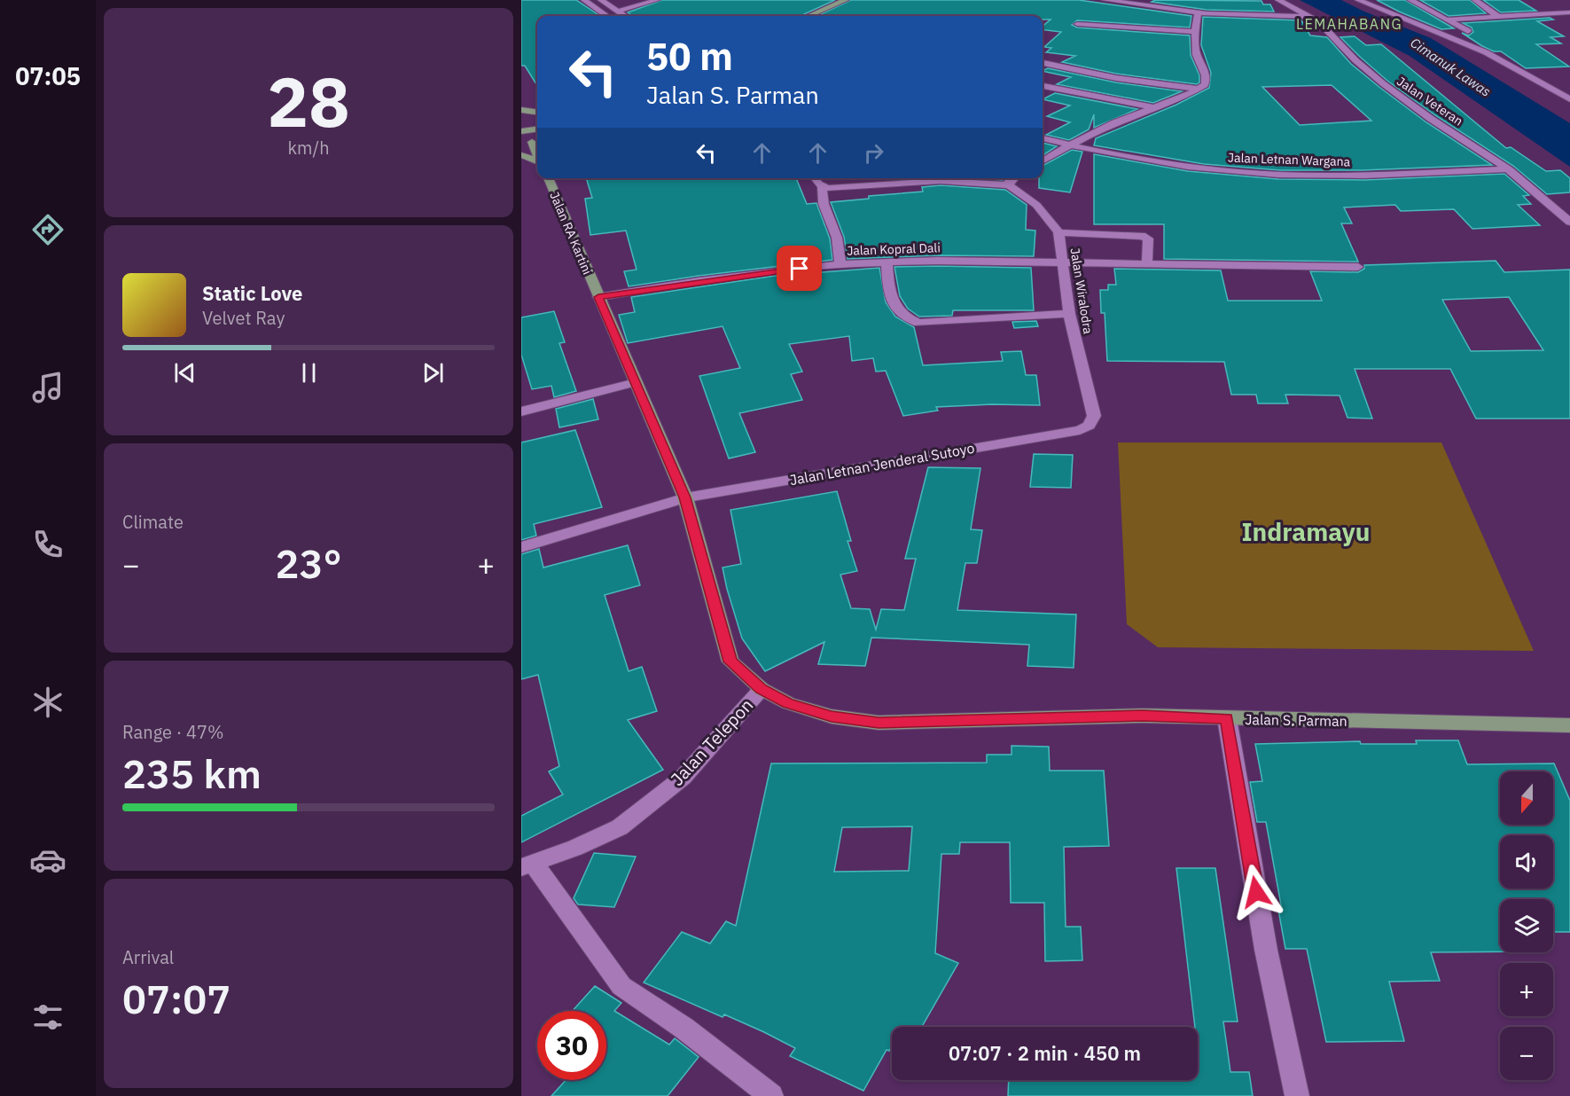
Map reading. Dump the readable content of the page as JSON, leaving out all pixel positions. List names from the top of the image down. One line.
{"streets":{"main road":["Jalan RA Kartini","Jalan S. Parman"],"street":["Jalan Veteran","Jalan Letnan Wargana","Jalan Kopral Dali","Jalan Wiralodra","Jalan Letnan Jenderal Sutoyo","Jalan Telepon"]},"crossings":[["Jalan Veteran","Jalan Letnan Wargana"],["Jalan RA Kartini","Jalan Kopral Dali"],["Jalan RA Kartini","Jalan Letnan Jenderal Sutoyo"],["Jalan RA Kartini","Jalan S. Parman"],["Jalan Kopral Dali","Jalan Wiralodra"],["Jalan Wiralodra","Jalan Letnan Jenderal Sutoyo"],["Jalan Letnan Jenderal Sutoyo","Jalan S. Parman"],["Jalan S. Parman","Jalan Telepon"]],"districts":["LEMAHABANG","Indramayu"],"water":["Cimanuk Lawas"],"north":"bottom","page":{"tabs":"07:05","tile":[["28","km/h"],"Climate",["Range · 47%","235 km"],["Arrival","07:07"]],"turn":["50 m","Jalan S. Parman"],"song":["Static Love","Velvet Ray"],"heat":["−","23°","+"],"map_buttons":["+","−"],"limit":"30","trip":"07:07 · 2 min · 450 m"}}
